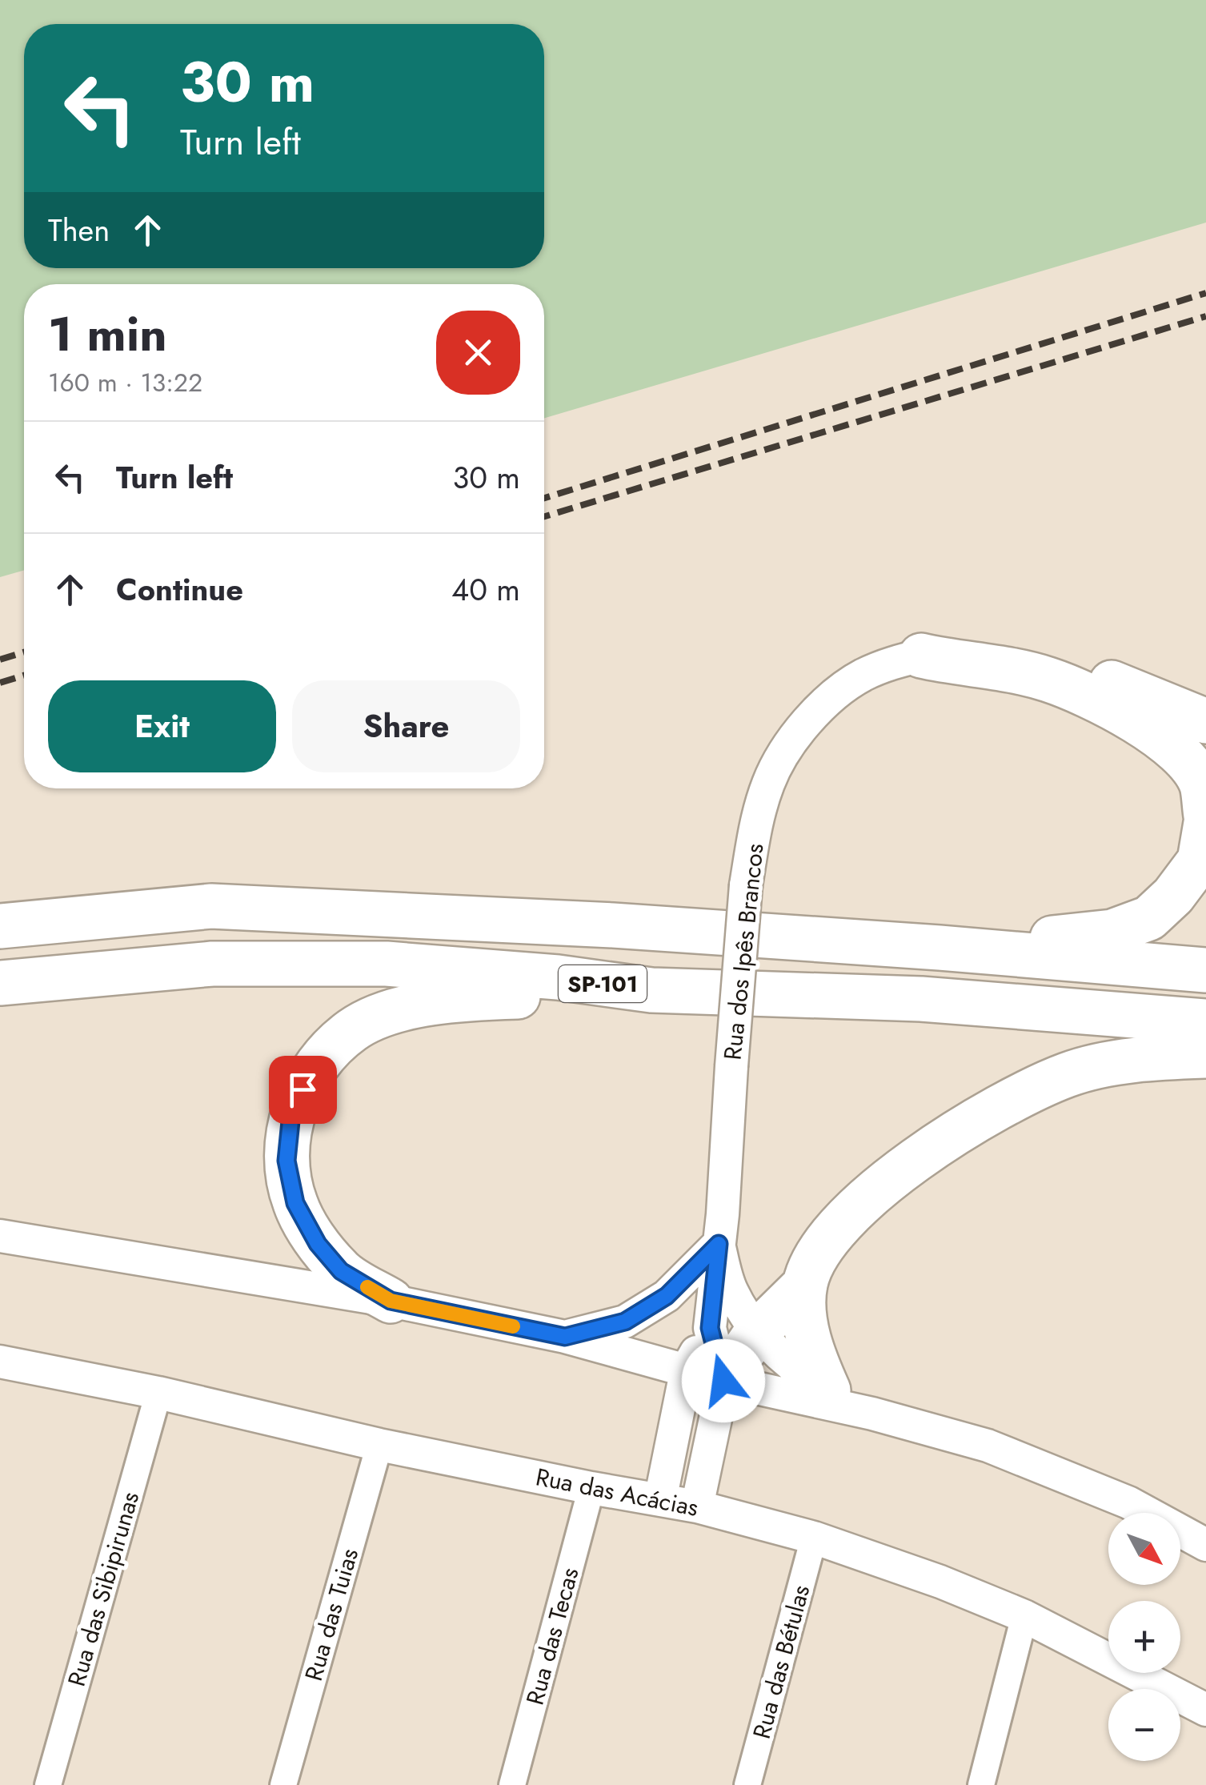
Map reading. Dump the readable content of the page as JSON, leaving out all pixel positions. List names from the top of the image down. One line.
{"streets":{"highway":["SP-101"],"street":["Rua dos Ipês Brancos","Rua das Acácias","Rua das Sibipirunas","Rua das Tuias","Rua das Tecas","Rua das Bétulas"]},"crossings":[["Rua dos Ipês Brancos","Rua das Acácias"],["Rua das Acácias","Rua das Sibipirunas"],["Rua das Acácias","Rua das Tuias"],["Rua das Acácias","Rua das Tecas"],["Rua das Acácias","Rua das Bétulas"]],"north":"bottom right","page":{"turn":["30 m","Turn left"],"then":"Then","heading":["1 min","160 m · 13:22"],"list":[{"name":"Turn left","value":"30 m"},{"name":"Continue","value":"40 m"}],"buttons":["Exit","Share"],"map_buttons":["+","−"]}}
